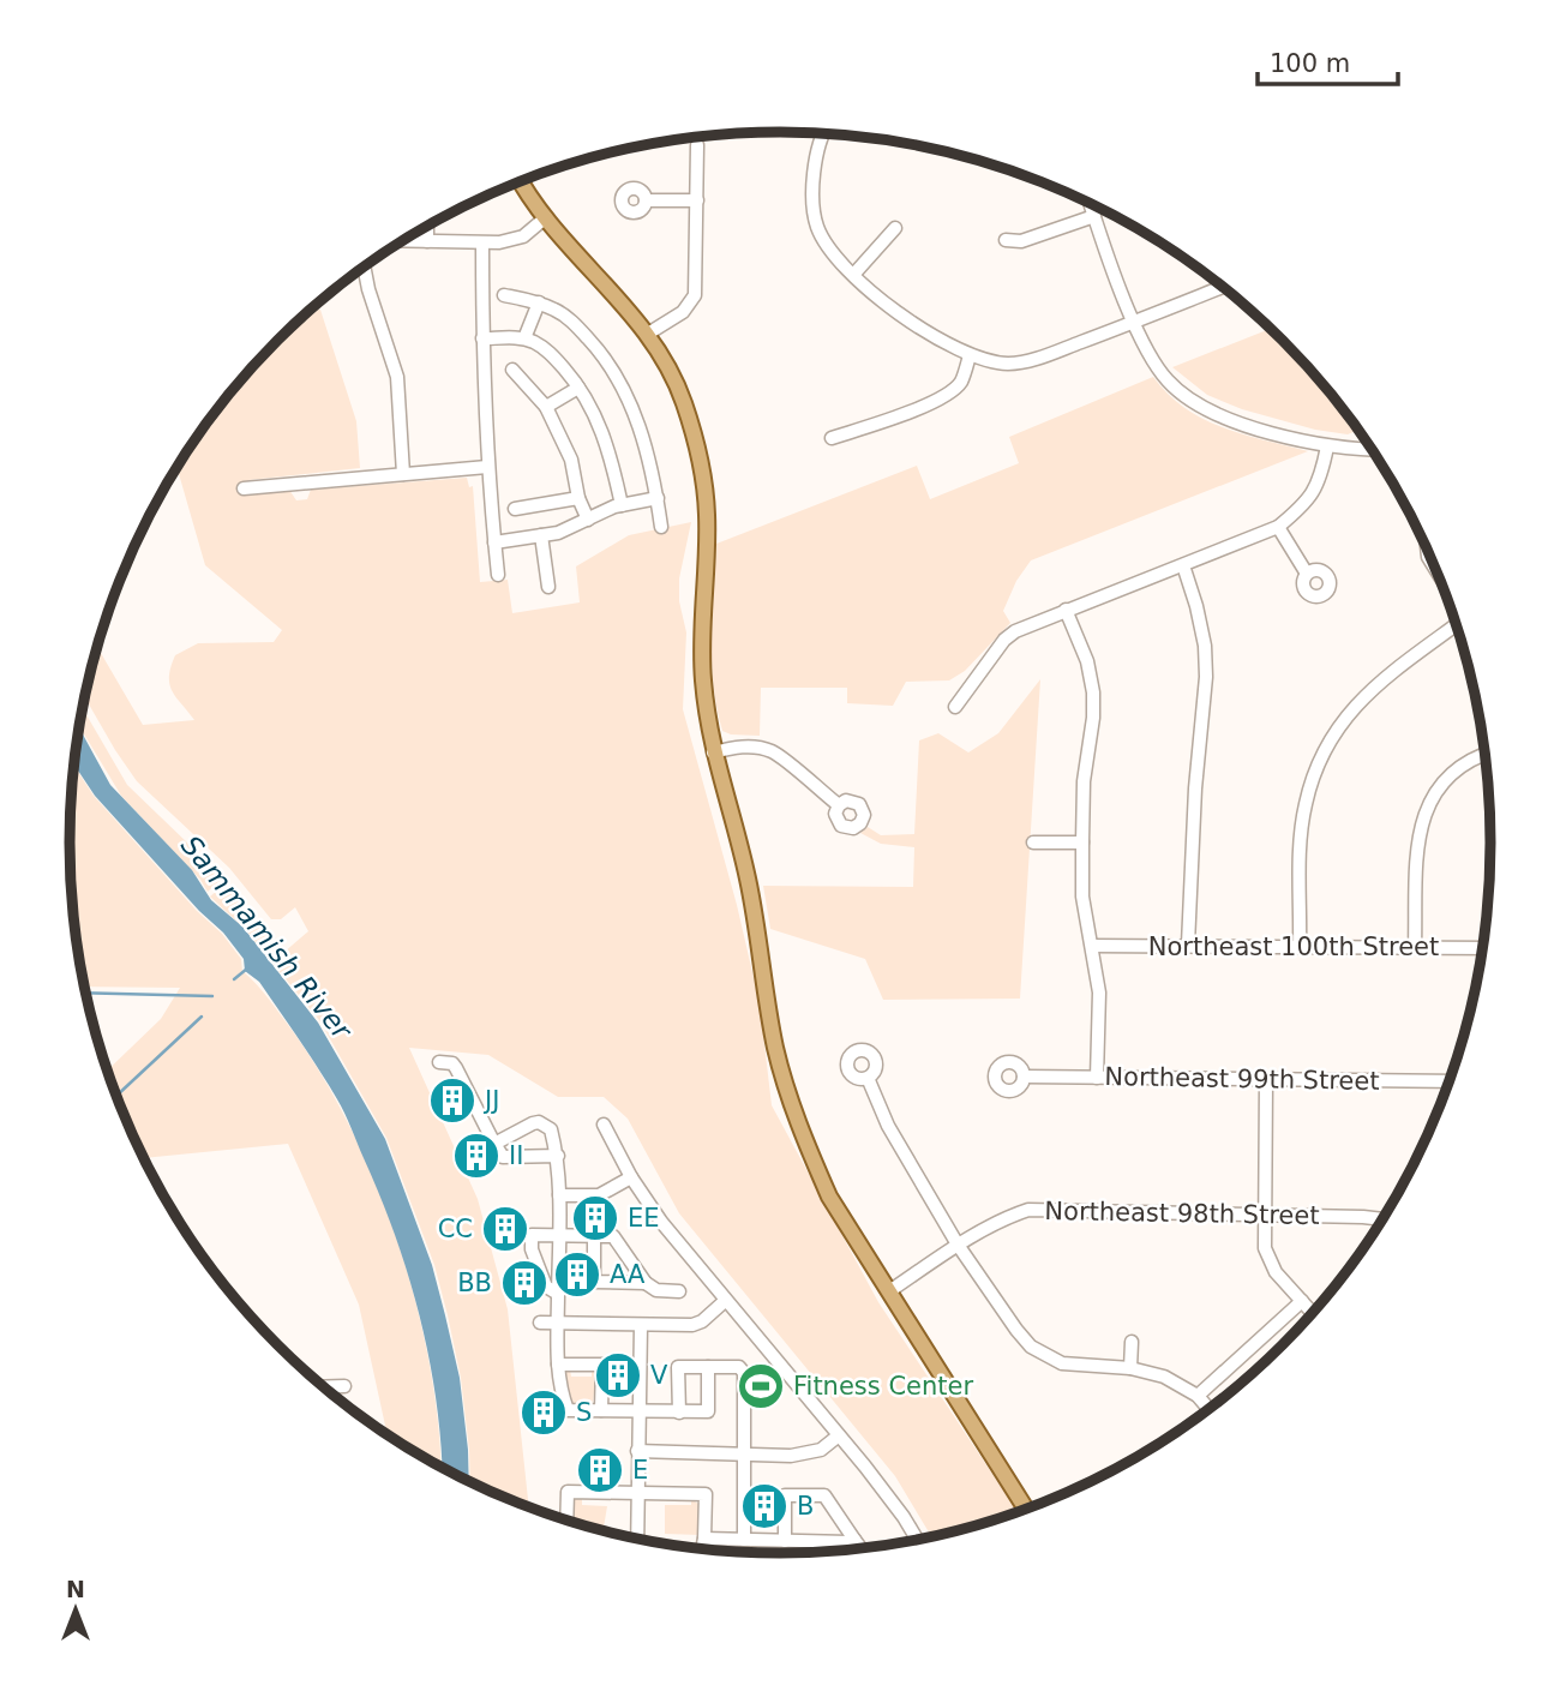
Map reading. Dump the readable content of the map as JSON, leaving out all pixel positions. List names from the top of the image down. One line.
{"streets":{"street":["Northeast 100th Street","Northeast 99th Street","Northeast 98th Street"]},"water":["Sammamish River"],"places":{"building":["JJ","II","EE","CC","AA","BB","V","S","E","B"],"sports":["Fitness Center"]},"scale_bar":"100 m","north":"top"}
